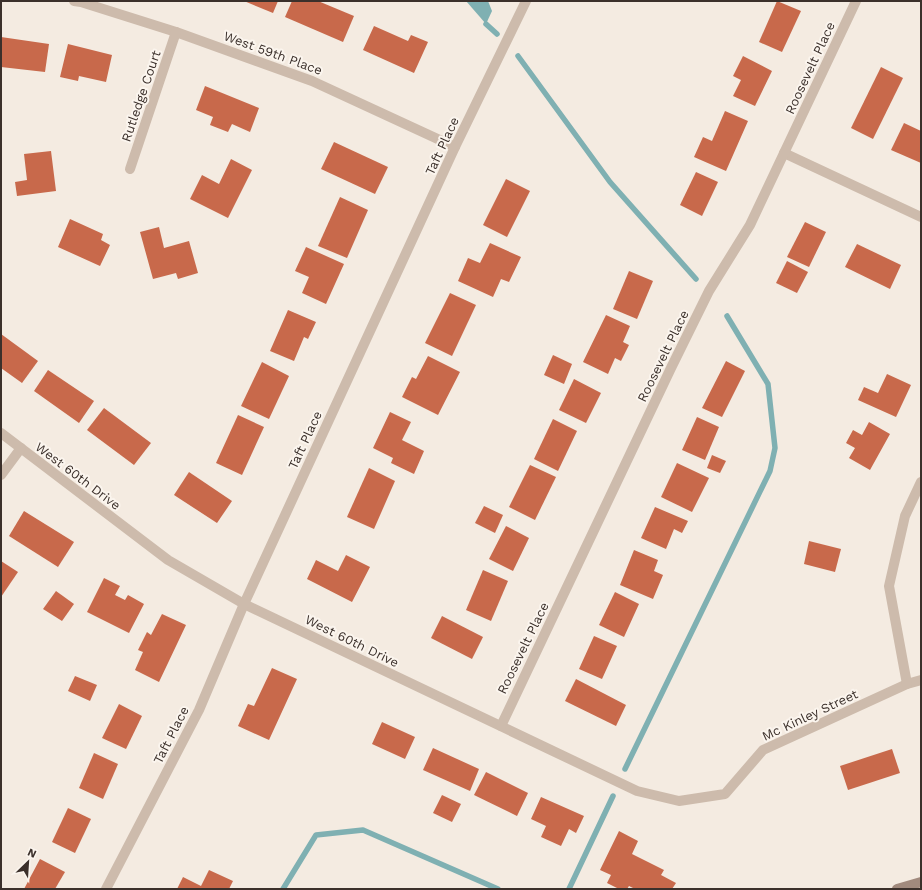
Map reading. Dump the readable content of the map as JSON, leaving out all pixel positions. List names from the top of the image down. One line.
{"streets":{"street":["West 59th Place","Roosevelt Place","Rutledge Court","Taft Place","West 60th Drive","Mc Kinley Street"]},"crossings":[["West 59th Place","Rutledge Court"],["West 59th Place","Taft Place"],["Roosevelt Place","West 60th Drive"],["Taft Place","West 60th Drive"],["West 60th Drive","Mc Kinley Street"]],"north":"top right"}
